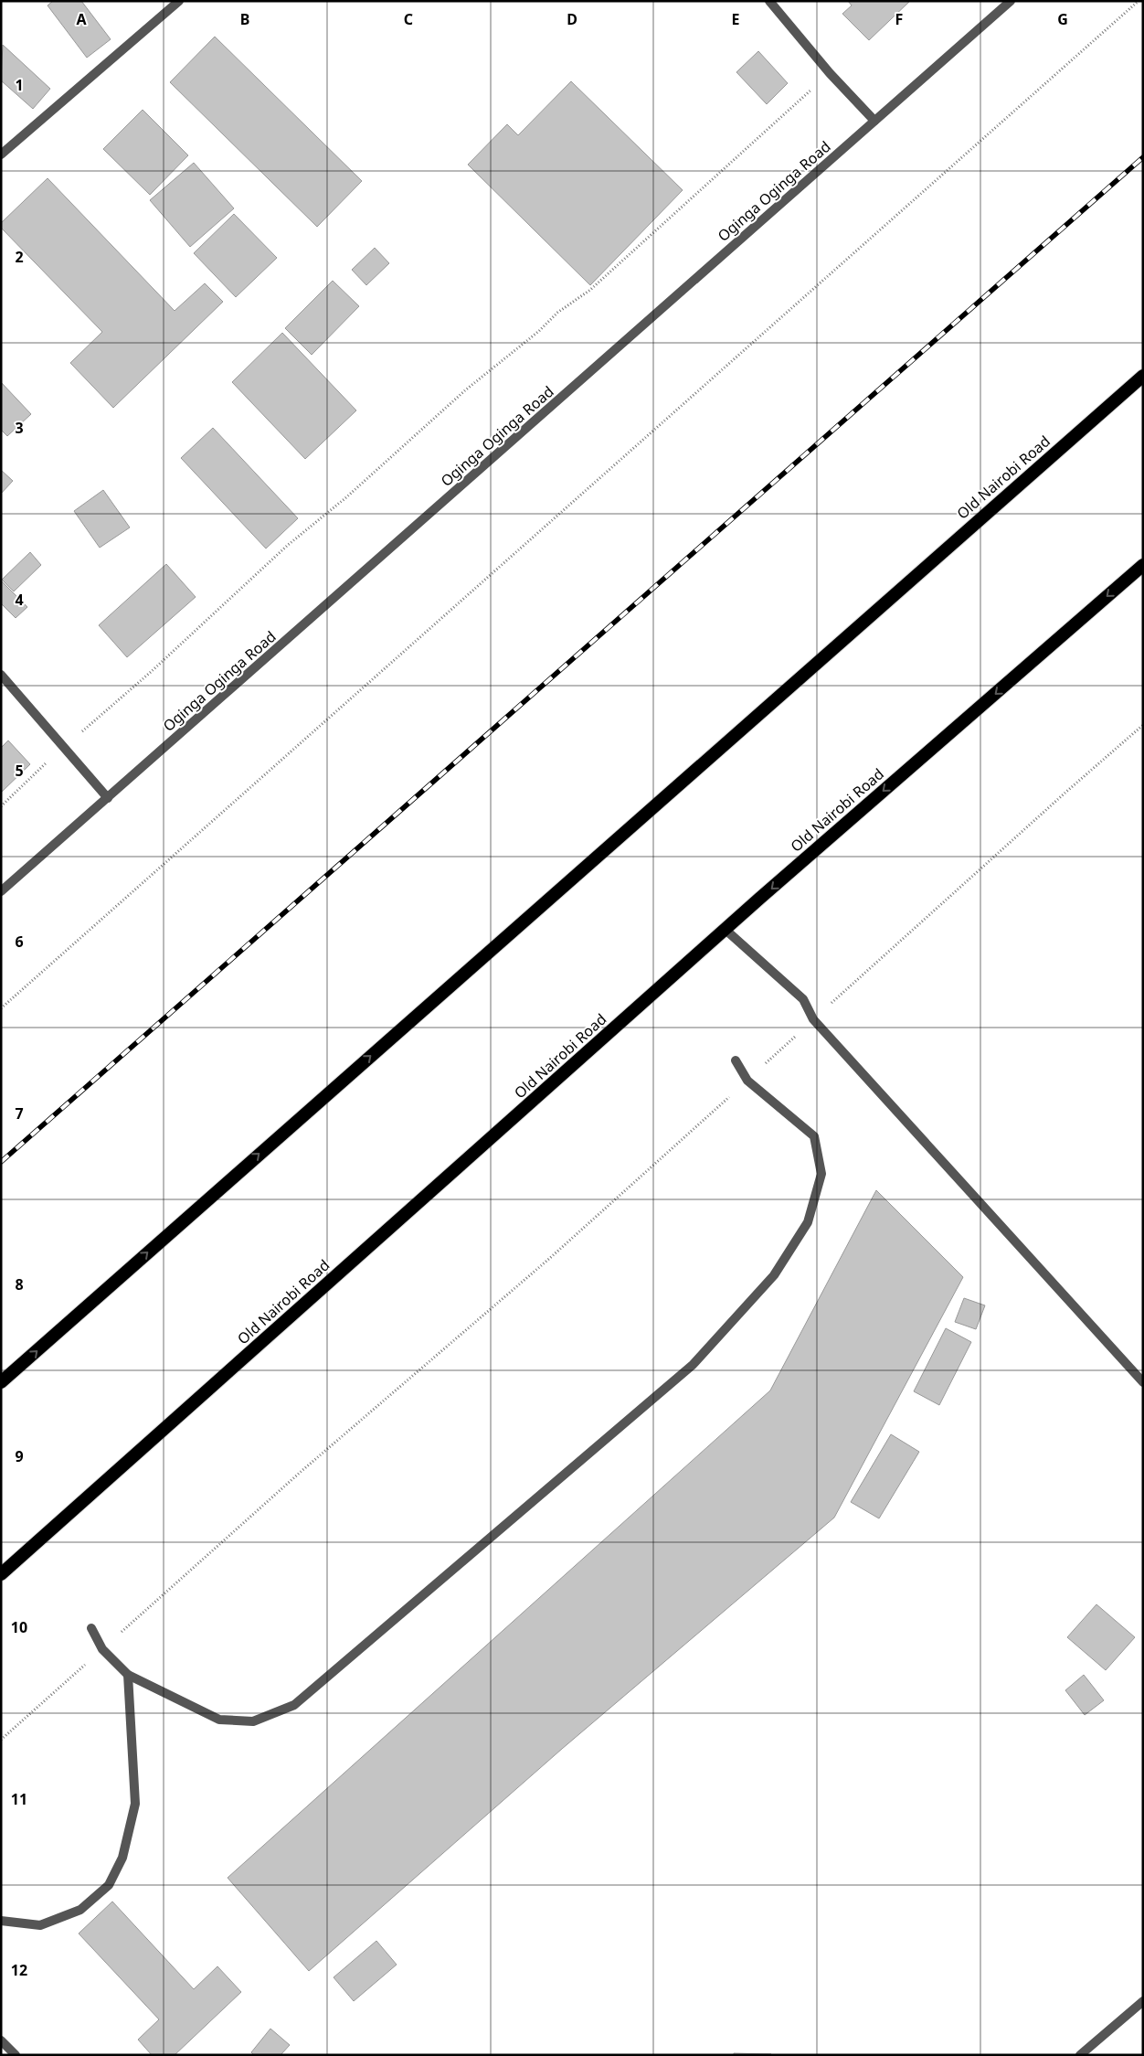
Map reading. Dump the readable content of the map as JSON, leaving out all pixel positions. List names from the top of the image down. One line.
{"streets":{"highway":["Old Nairobi Road"],"street":["Oginga Oginga Road"]},"grid":{"columns":["A","B","C","D","E","F","G"],"rows":["1","2","3","4","5","6","7","8","9","10","11","12"]}}
